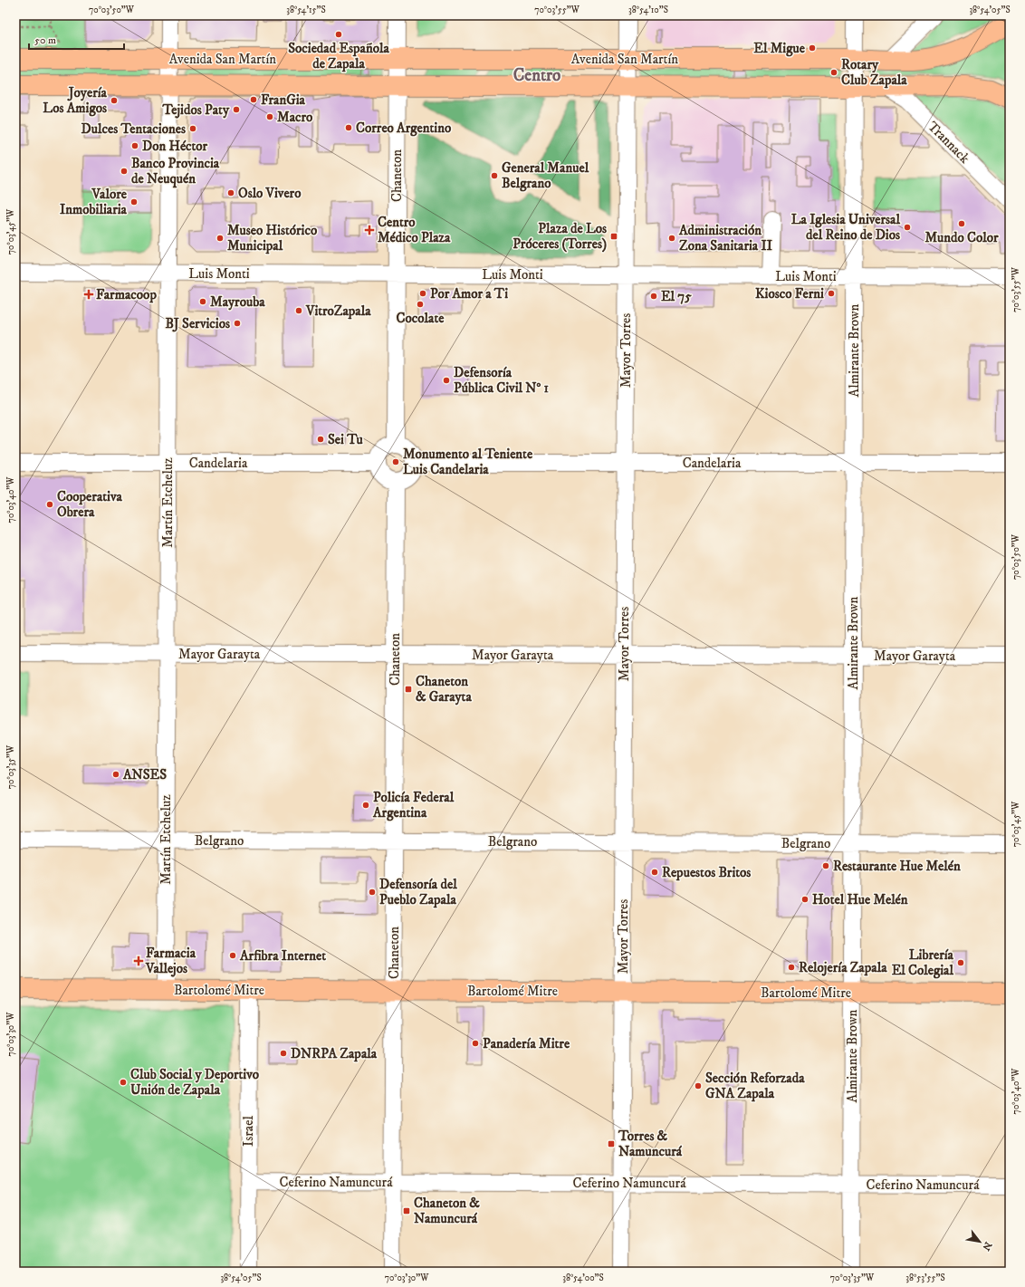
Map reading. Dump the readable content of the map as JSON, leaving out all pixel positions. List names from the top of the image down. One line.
{"streets":{"main road":["Avenida San Martín","Bartolomé Mitre"],"street":["Trannack","Chaneton","Luis Monti","Mayor Torres","Almirante Brown","Candelaria","Martín Etcheluz","Mayor Garayta","Belgrano","Israel","Ceferino Namuncurá"]},"crossings":[["Avenida San Martín","Trannack"],["Avenida San Martín","Chaneton"],["Avenida San Martín","Mayor Torres"],["Avenida San Martín","Almirante Brown"],["Avenida San Martín","Martín Etcheluz"],["Chaneton","Luis Monti"],["Chaneton","Candelaria"],["Chaneton","Mayor Garayta"],["Chaneton","Belgrano"],["Chaneton","Bartolomé Mitre"],["Chaneton","Ceferino Namuncurá"],["Luis Monti","Mayor Torres"],["Luis Monti","Almirante Brown"],["Luis Monti","Martín Etcheluz"],["Mayor Torres","Candelaria"],["Mayor Torres","Mayor Garayta"],["Mayor Torres","Belgrano"],["Mayor Torres","Bartolomé Mitre"],["Mayor Torres","Ceferino Namuncurá"],["Almirante Brown","Candelaria"],["Almirante Brown","Mayor Garayta"],["Almirante Brown","Belgrano"],["Almirante Brown","Bartolomé Mitre"],["Almirante Brown","Ceferino Namuncurá"],["Candelaria","Martín Etcheluz"],["Martín Etcheluz","Mayor Garayta"],["Martín Etcheluz","Belgrano"],["Martín Etcheluz","Bartolomé Mitre"],["Bartolomé Mitre","Israel"],["Israel","Ceferino Namuncurá"]],"districts":["Centro"],"places":{"other":["Sociedad Española de Zapala","El Migue","Rotary Club Zapala","FranGia","Joyería Los Amigos","Tejidos Paty","Macro","Correo Argentino","Dulces Tentaciones","Don Héctor","Banco Provincia de Neuquén","General Manuel Belgrano","Oslo Vivero","Valore Inmobiliaria","Mundo Color","La Iglesia Universal del Reino de Dios","Museo Histórico Municipal","Administración Zona Sanitaria II","Por Amor a Ti","Kiosco Ferni","El 75","Mayrouba","Cocolate","VitroZapala","BJ Servicios","Defensoría Pública Civil N° 1","Sei Tu","Monumento al Teniente Luis Candelaria","Cooperativa Obrera","ANSES","Policía Federal Argentina","Restaurante Hue Melén","Repuestos Britos","Defensoría del Pueblo Zapala","Hotel Hue Melén","Arfibra Internet","Librería El Colegial","Relojería Zapala","Panadería Mitre","DNRPA Zapala","Club Social y Deportivo Unión de Zapala","Sección Reforzada GNA Zapala"],"health":["Centro Médico Plaza","Farmacoop","Farmacia Vallejos"],"transit":["Plaza de Los Próceres (Torres)","Chaneton & Garayta","Torres & Namuncurá","Chaneton & Namuncurá"]},"scale_bar":"50 m","north":"bottom right","coordinates":["70°03'50\"W","38°54'15\"S","70°03'55\"W","38°54'10\"S","38°54'05\"S","70°03'45\"W","70°03'40\"W","70°03'35\"W","70°03'30\"W","38°54'00\"S","38°53'55\"S"]}
